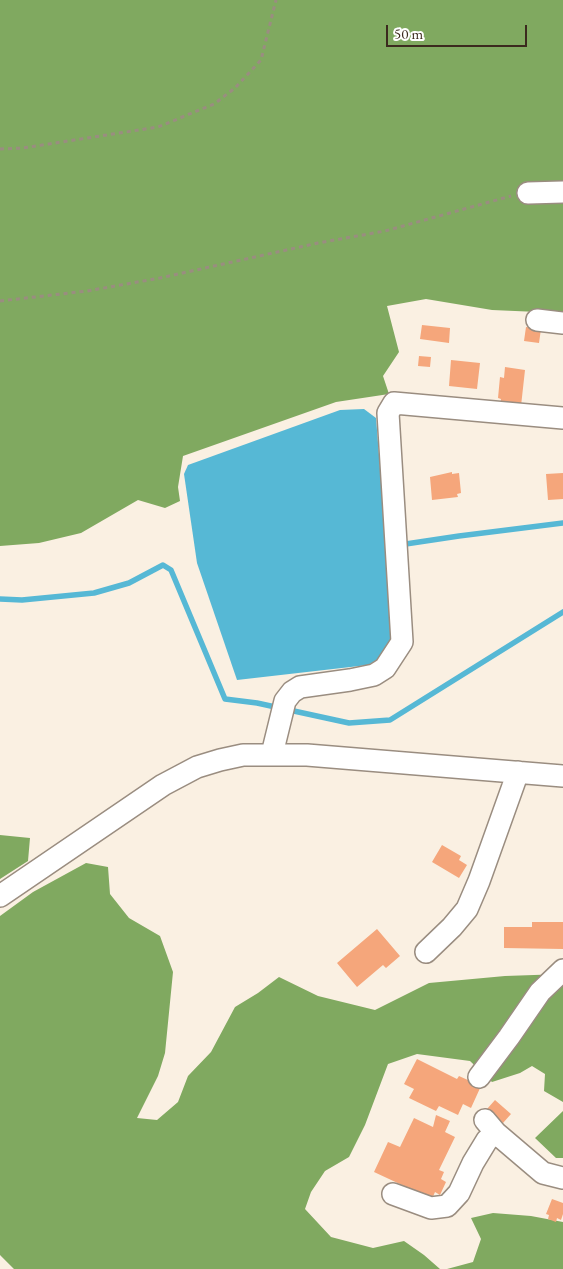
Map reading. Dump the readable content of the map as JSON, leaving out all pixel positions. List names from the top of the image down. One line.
{"scale_bar":"50 m"}
